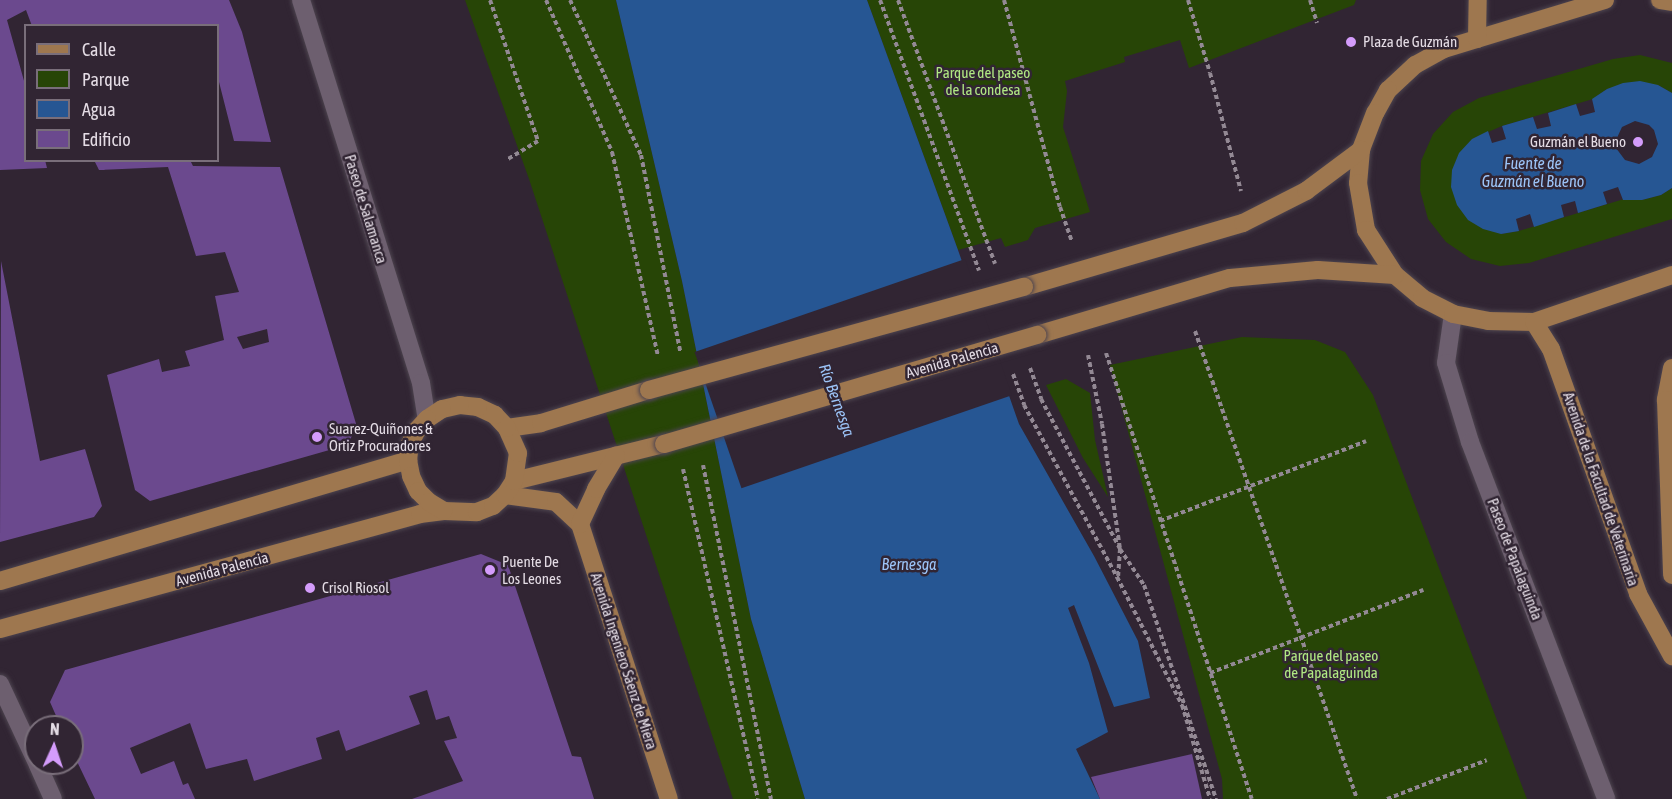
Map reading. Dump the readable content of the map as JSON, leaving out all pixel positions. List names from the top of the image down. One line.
{"streets":{"main road":["Avenida Palencia","Avenida de la Facultad de Veterinaria","Avenida Ingeniero Sáenz de Miera"],"street":["Paseo de Salamanca","Paseo de Papalaguinda"]},"crossings":[["Paseo de Salamanca","Avenida Palencia"],["Paseo de Salamanca","Avenida Ingeniero Sáenz de Miera"],["Avenida Palencia","Avenida Ingeniero Sáenz de Miera"]],"water":["Fuente de Guzmán el Bueno","Río Bernesga","Bernesga"],"parks":["Parque del paseo de la condesa","Parque del paseo de Papalaguinda"],"places":["Plaza de Guzmán","Guzmán el Bueno","Suarez-Quiñones & Ortiz Procuradores","Puente De Los Leones","Crisol Riosol"],"legend":["Calle","Parque","Agua","Edificio"],"north":"top"}
